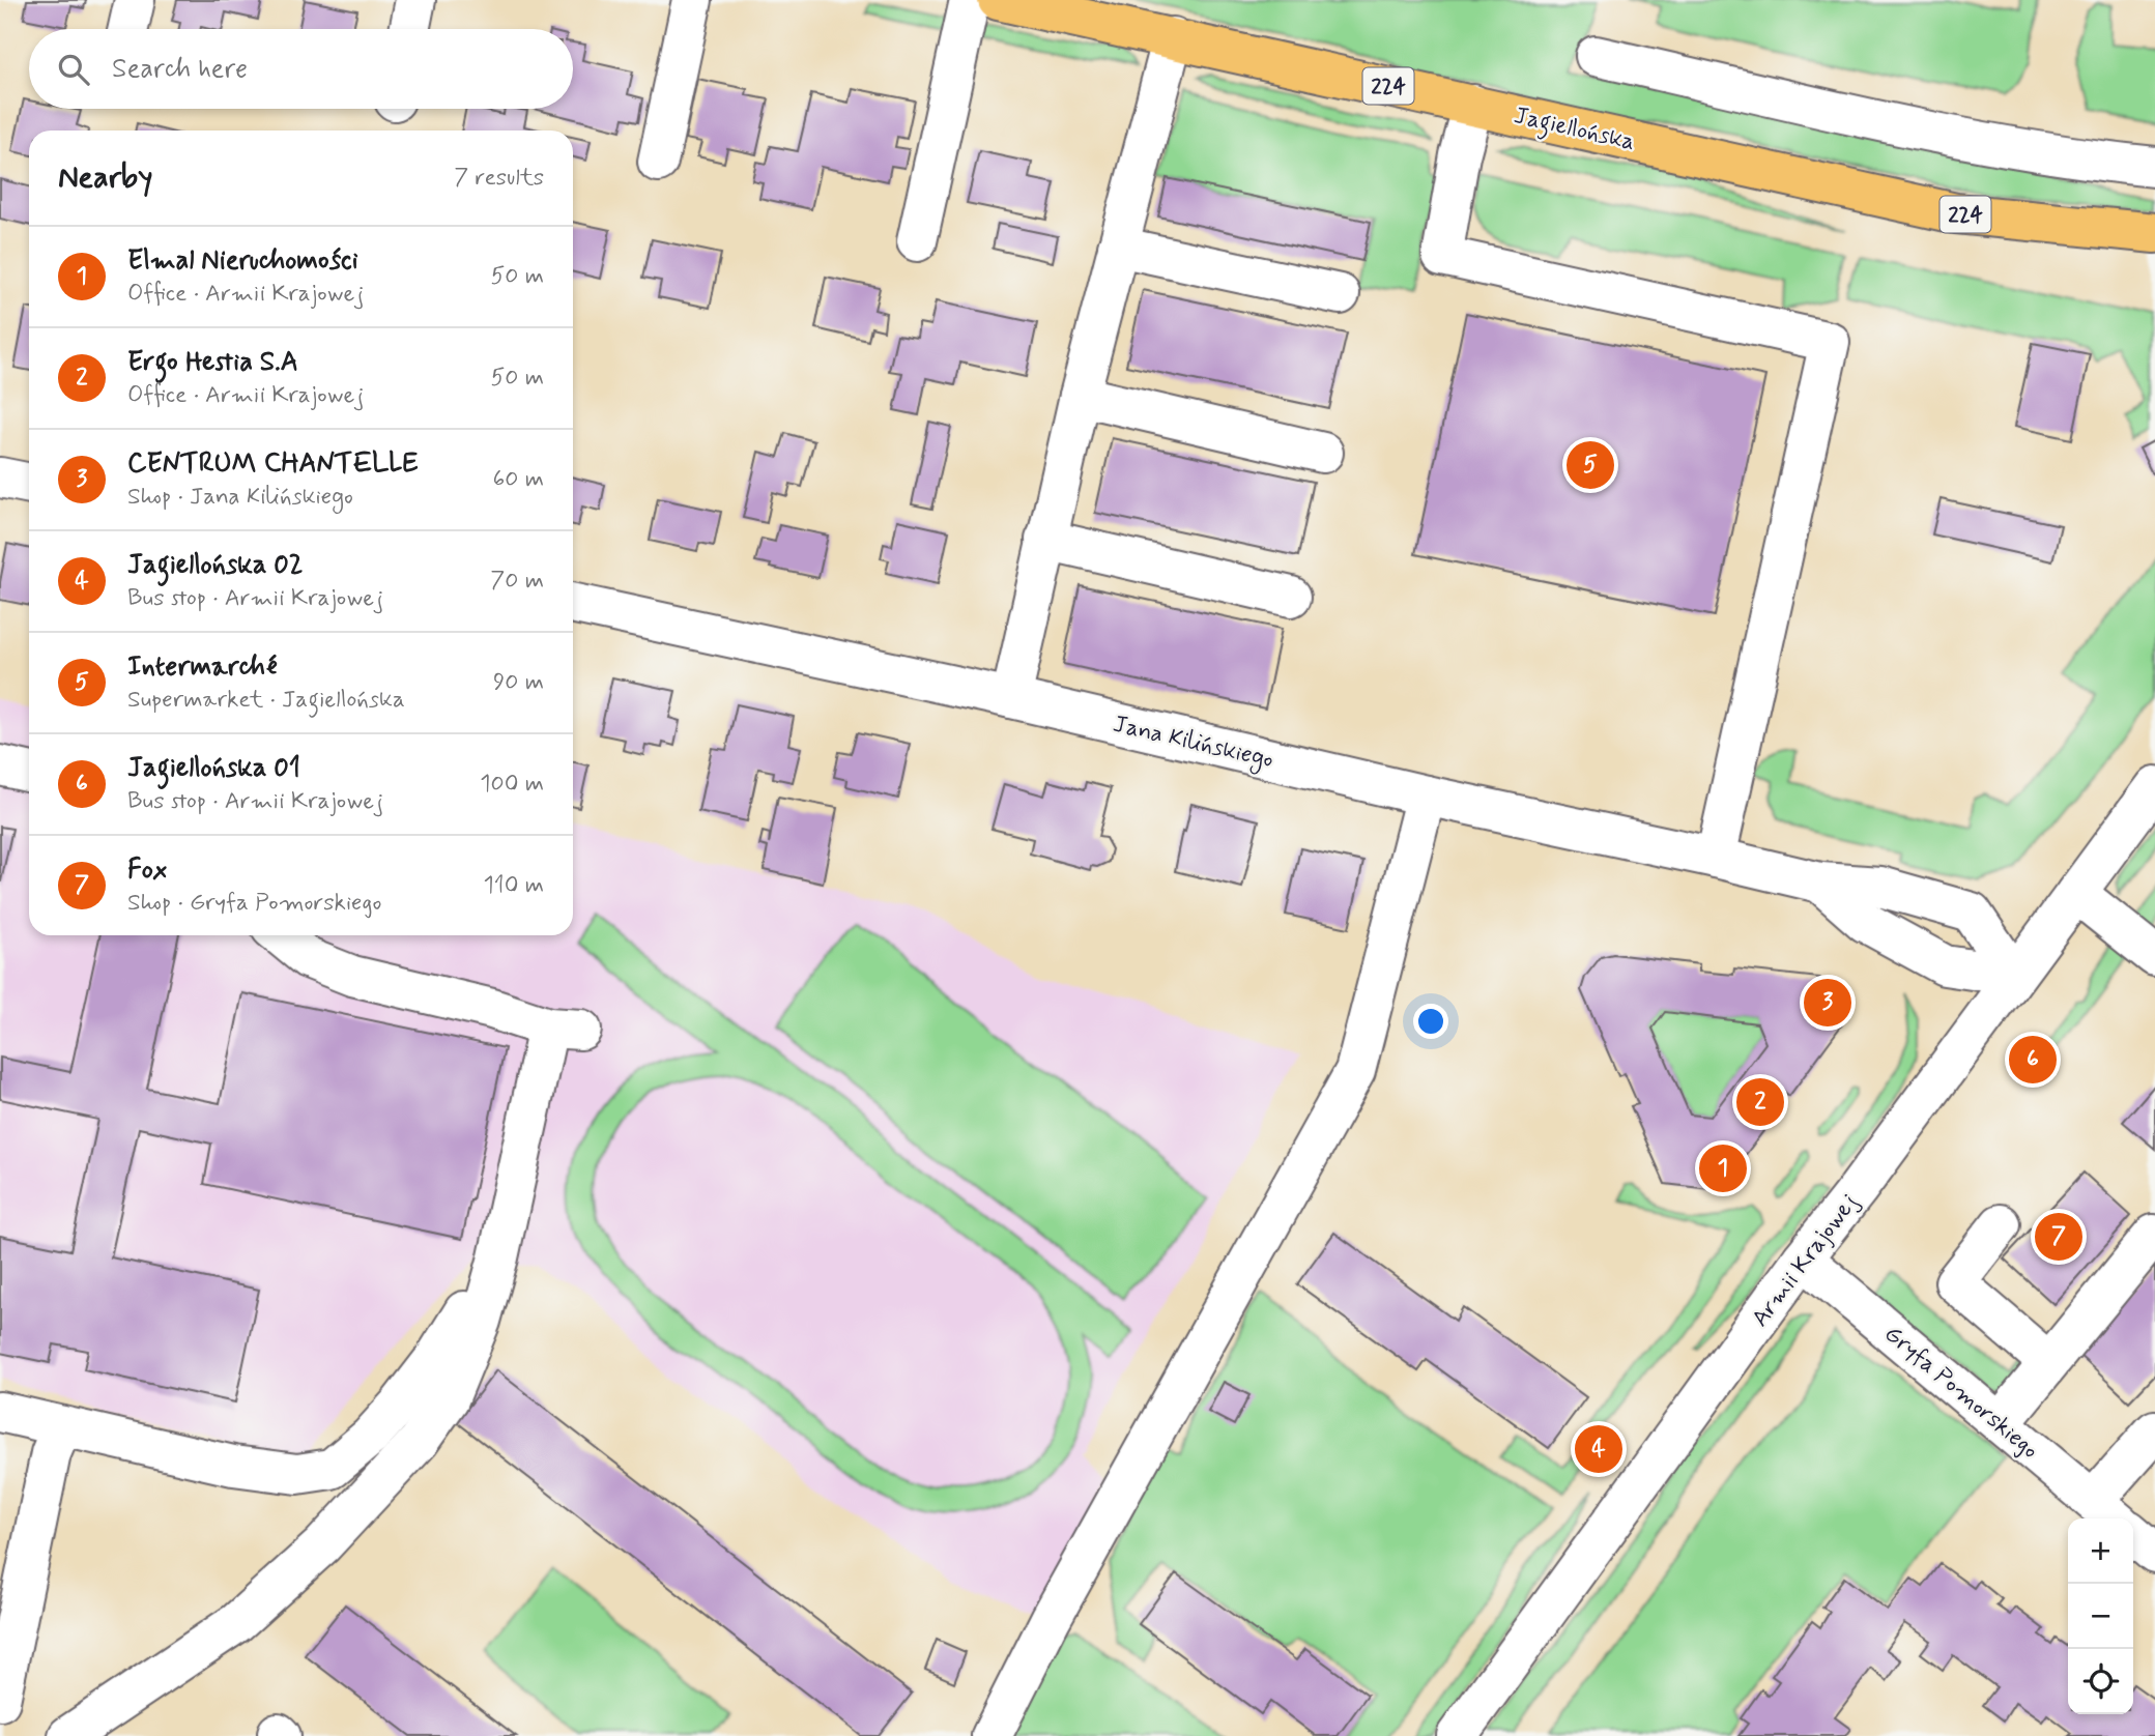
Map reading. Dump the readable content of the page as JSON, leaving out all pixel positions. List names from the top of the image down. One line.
{"streets":{"main road":["224","Jagiellońska"],"street":["Jana Kilińskiego","Armii Krajowej","Gryfa Pomorskiego"]},"crossings":[["Jana Kilińskiego","Armii Krajowej"],["Armii Krajowej","Gryfa Pomorskiego"]],"page":{"search":"Search here","heading":["Nearby","7 results"],"list":[{"mark":"1","name":"Elmal Nieruchomości","note":"Office · Armii Krajowej","value":"50 m"},{"mark":"2","name":"Ergo Hestia S.A","note":"Office · Armii Krajowej","value":"50 m"},{"mark":"3","name":"CENTRUM CHANTELLE","note":"Shop · Jana Kilińskiego","value":"60 m"},{"mark":"4","name":"Jagiellońska 02","note":"Bus stop · Armii Krajowej","value":"70 m"},{"mark":"5","name":"Intermarché","note":"Supermarket · Jagiellońska","value":"90 m"},{"mark":"6","name":"Jagiellońska 01","note":"Bus stop · Armii Krajowej","value":"100 m"},{"mark":"7","name":"Fox","note":"Shop · Gryfa Pomorskiego","value":"110 m"}],"pins":["5","3","6","2","1","7","4"],"map_buttons":["+","−"]}}
